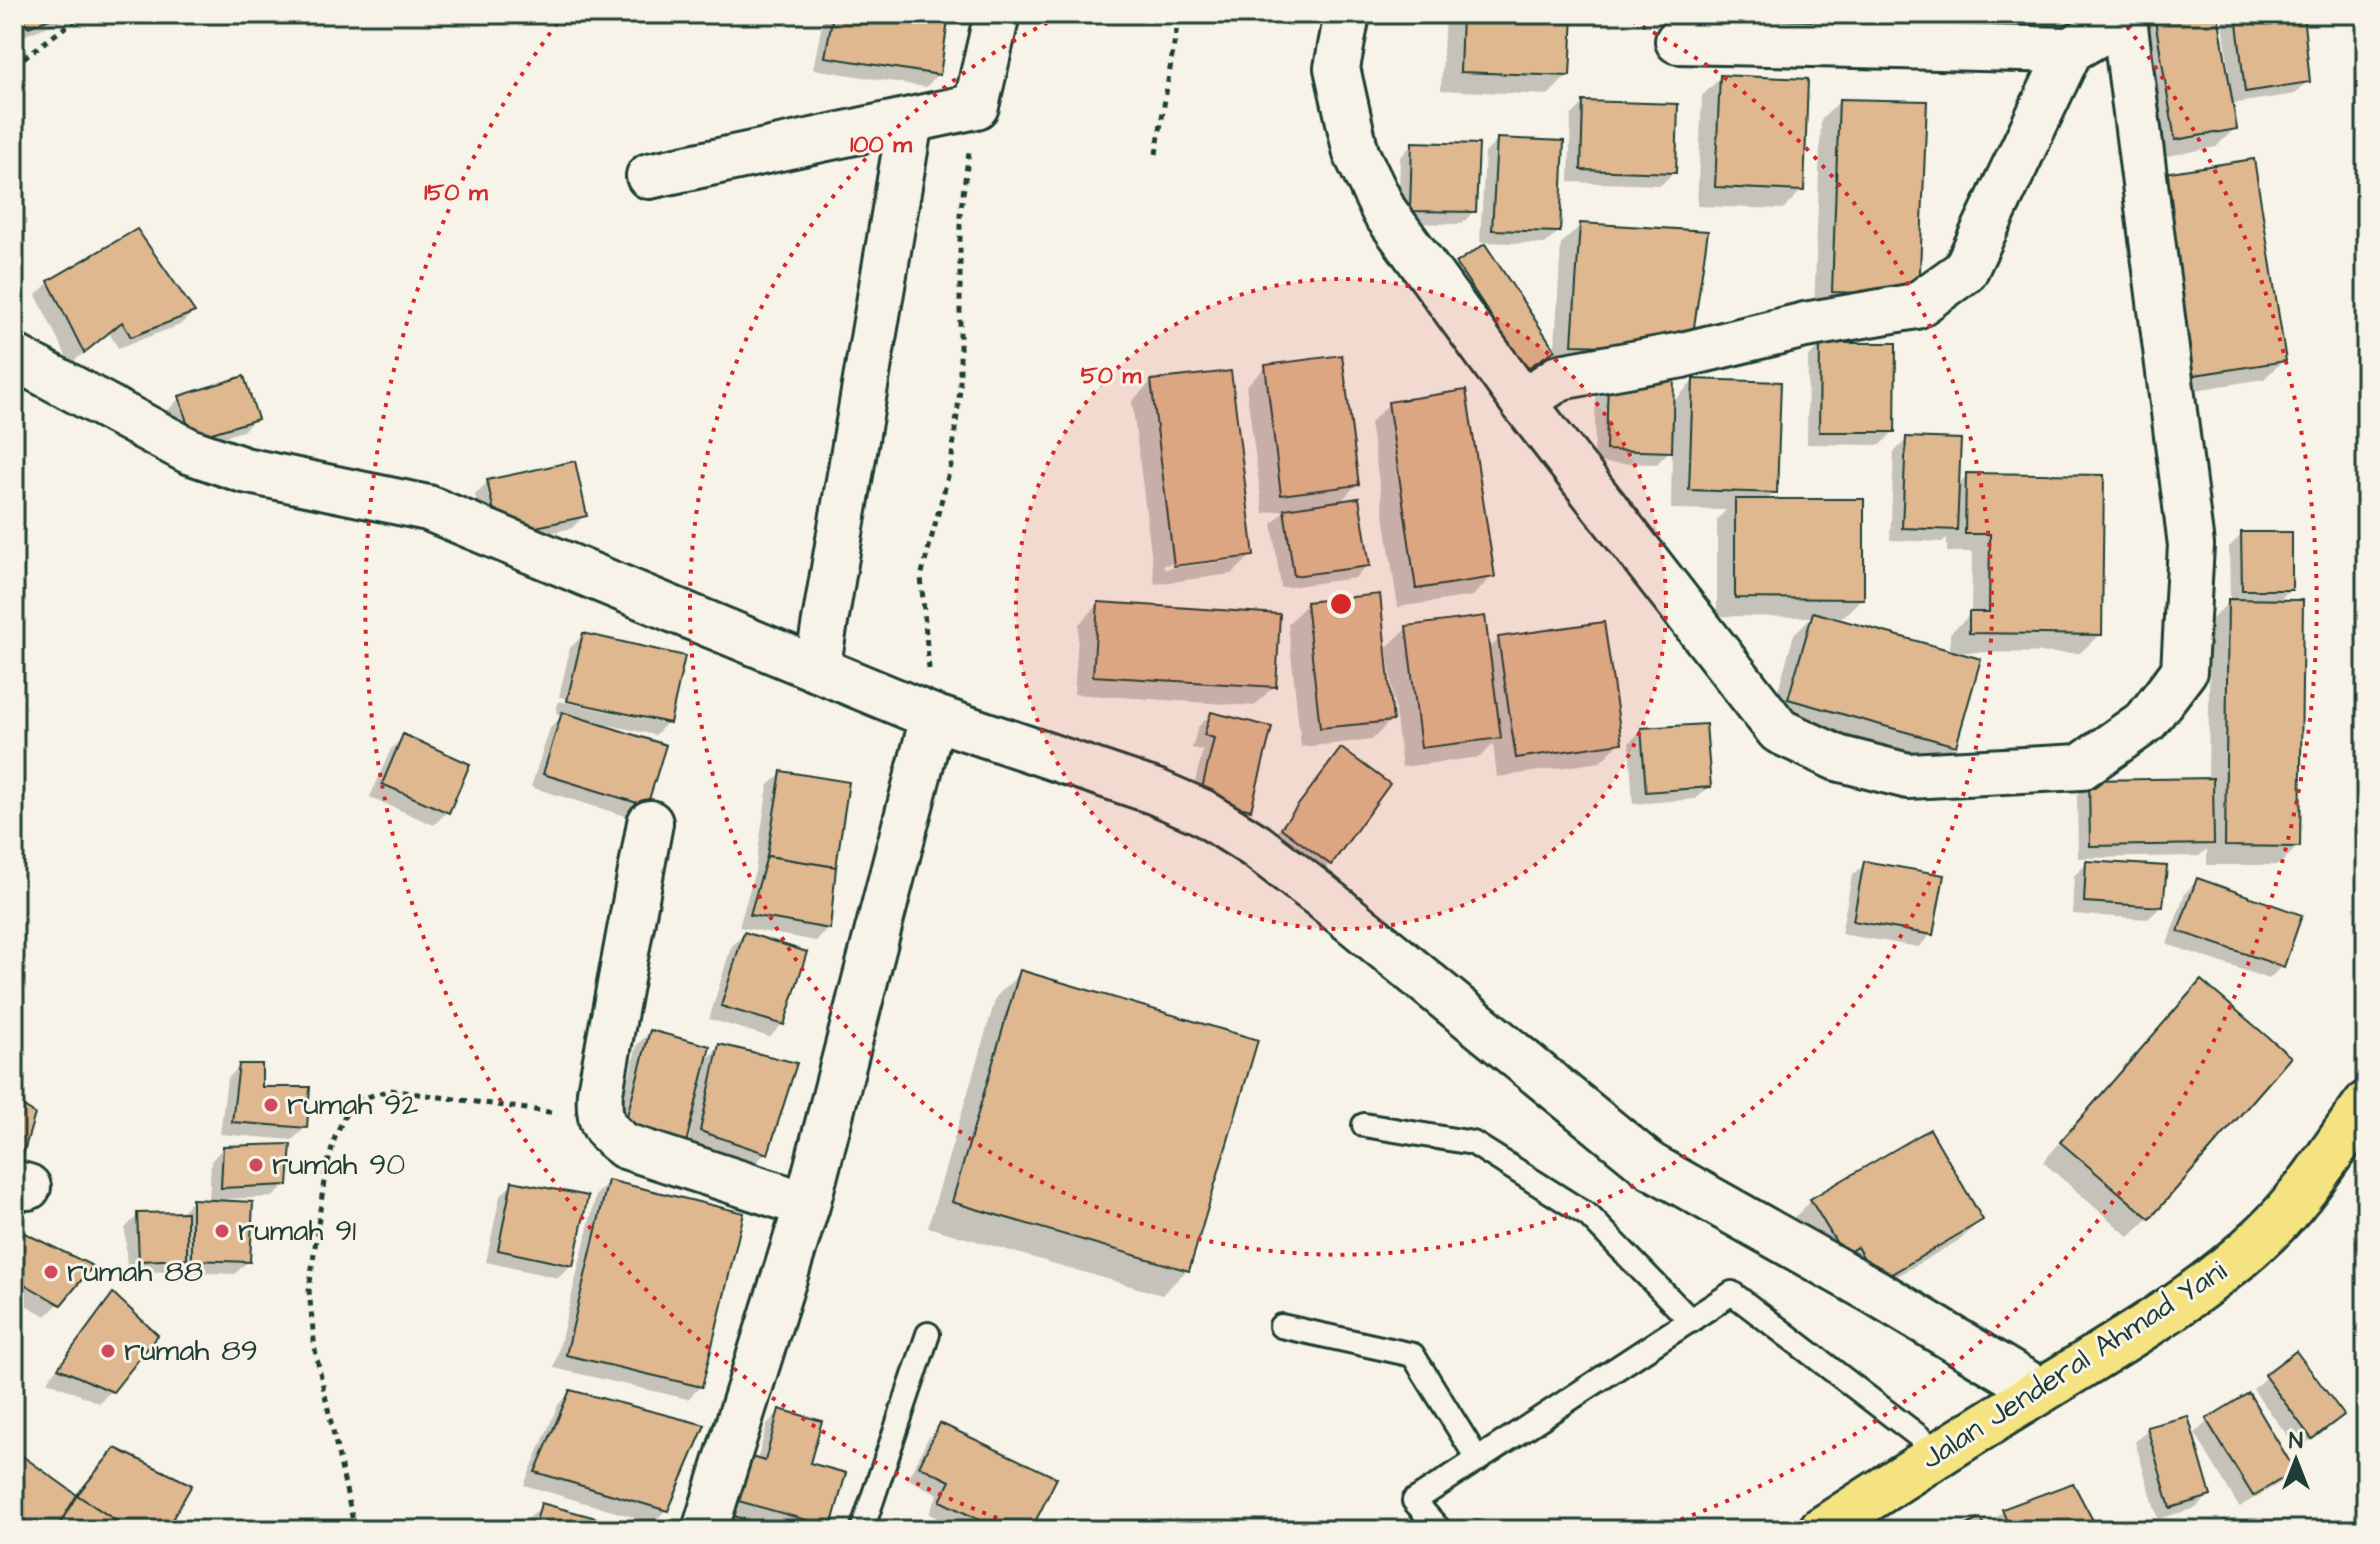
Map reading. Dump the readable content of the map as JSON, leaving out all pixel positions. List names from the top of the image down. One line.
{"streets":{"highway":["Jalan Jenderal Ahmad Yani"]},"places":["rumah 92","rumah 90","rumah 91","rumah 88","rumah 89"],"north":"top","rings":["100 m","150 m","50 m"]}
